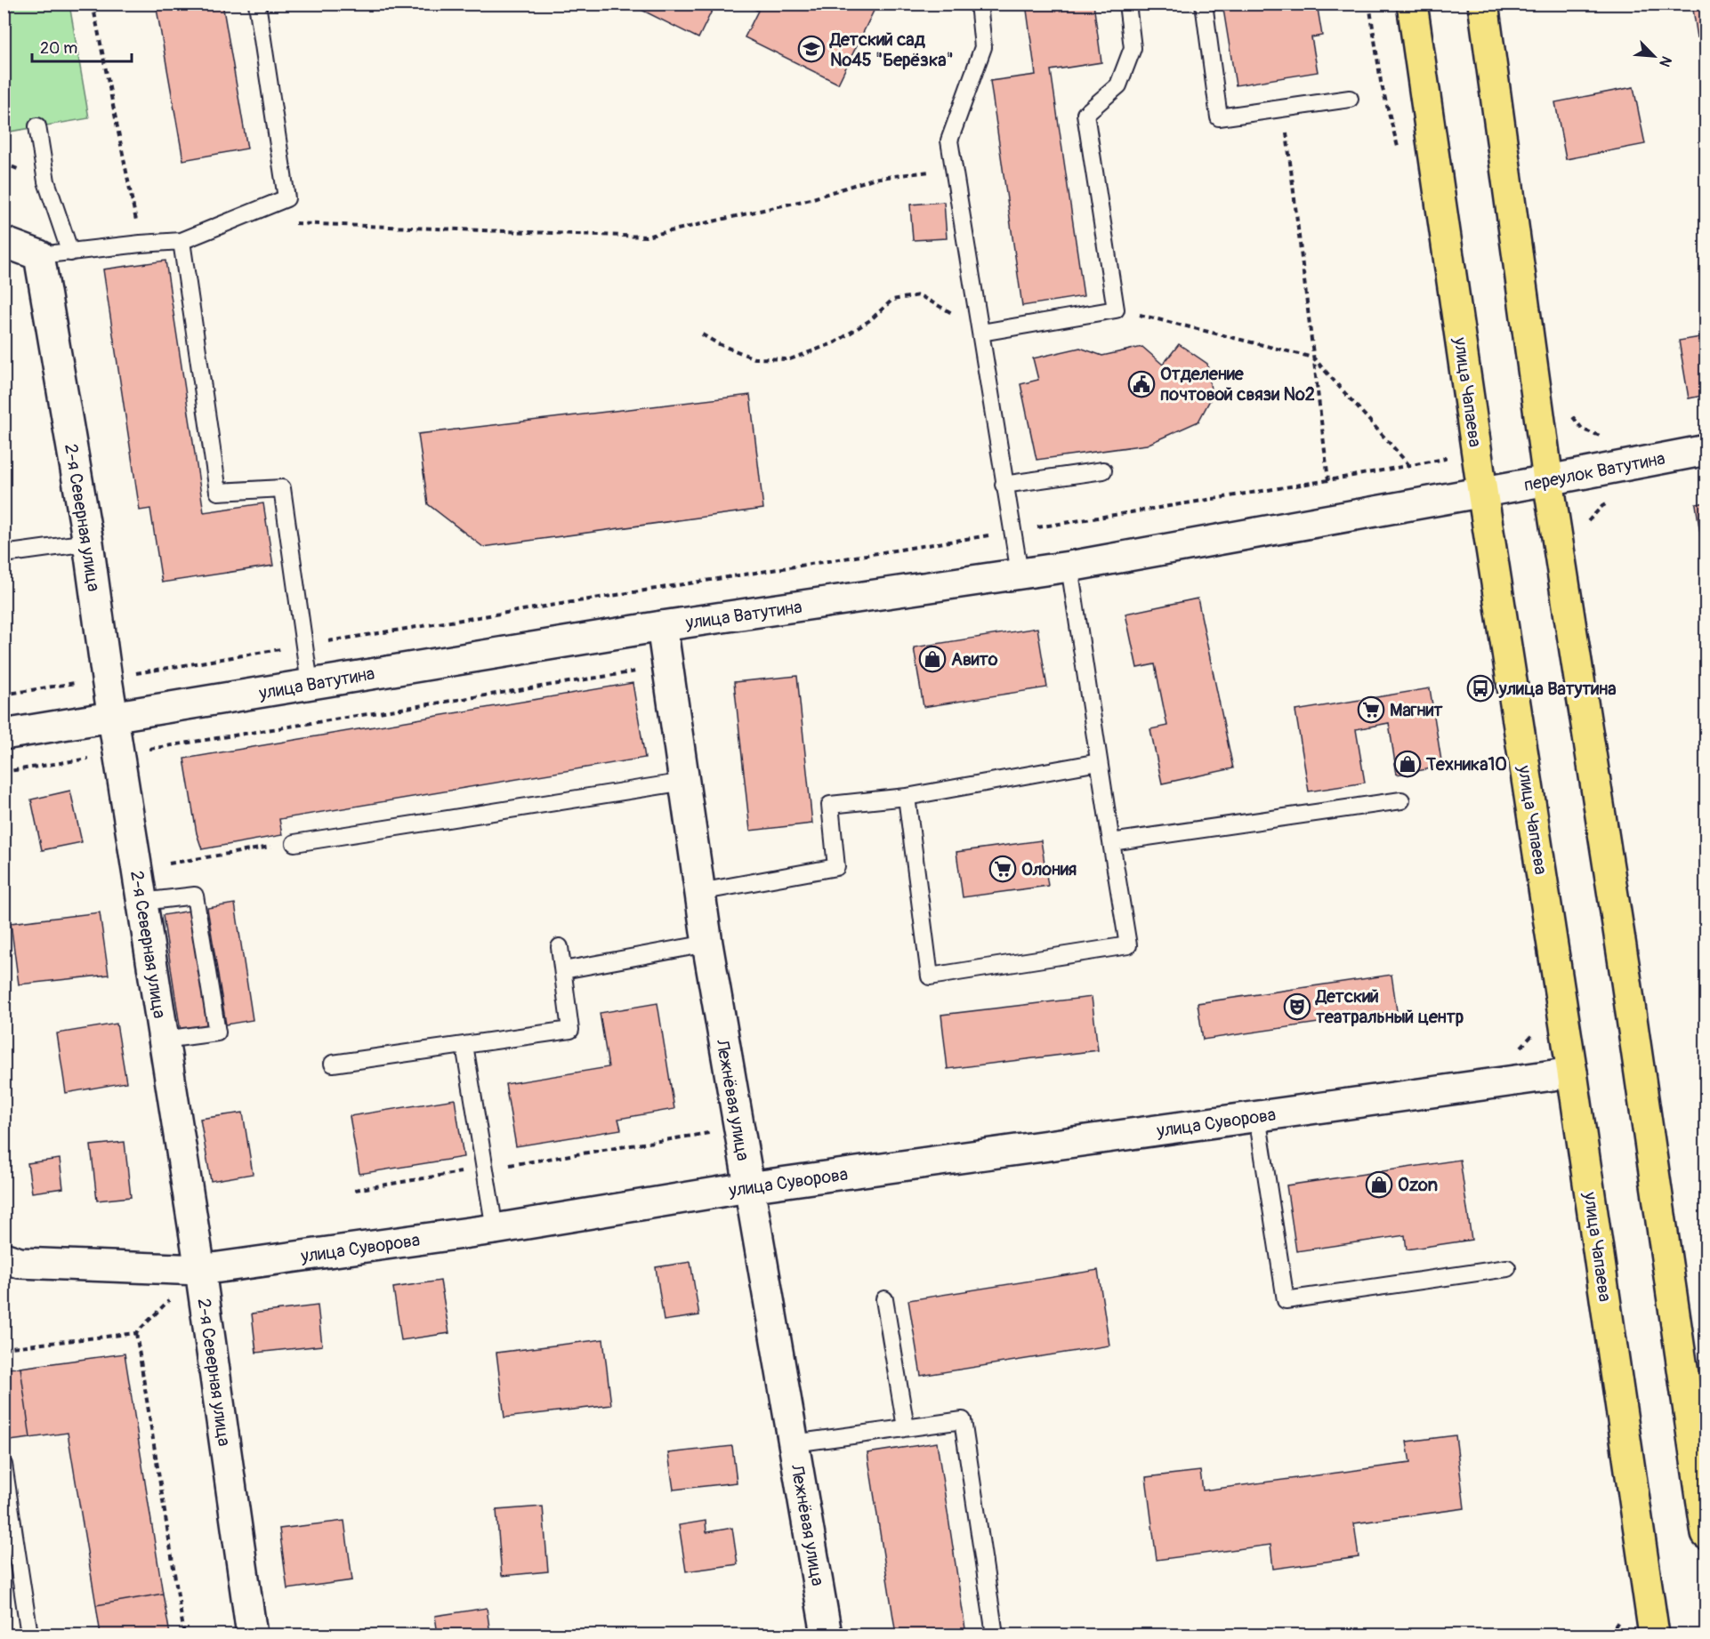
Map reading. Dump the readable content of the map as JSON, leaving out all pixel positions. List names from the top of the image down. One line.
{"streets":{"main road":["улица Чапаева"],"street":["переулок Ватутина","2-я Северная улица","улица Ватутина","Лежнёвая улица","улица Суворова"]},"crossings":[["улица Чапаева","переулок Ватутина"],["улица Чапаева","улица Ватутина"],["улица Чапаева","улица Суворова"],["переулок Ватутина","улица Ватутина"],["2-я Северная улица","улица Ватутина"],["2-я Северная улица","улица Суворова"],["улица Ватутина","Лежнёвая улица"],["Лежнёвая улица","улица Суворова"]],"places":{"school or university":["Детский сад №45 \"Берёзка\""],"public building":["Отделение почтовой связи №2"],"shop":["Авито","Техника10","Ozon"],"bus stop":["улица Ватутина"],"supermarket":["Магнит","Олония"],"theatre":["Детский театральный центр"]},"scale_bar":"20 m","north":"bottom right"}
